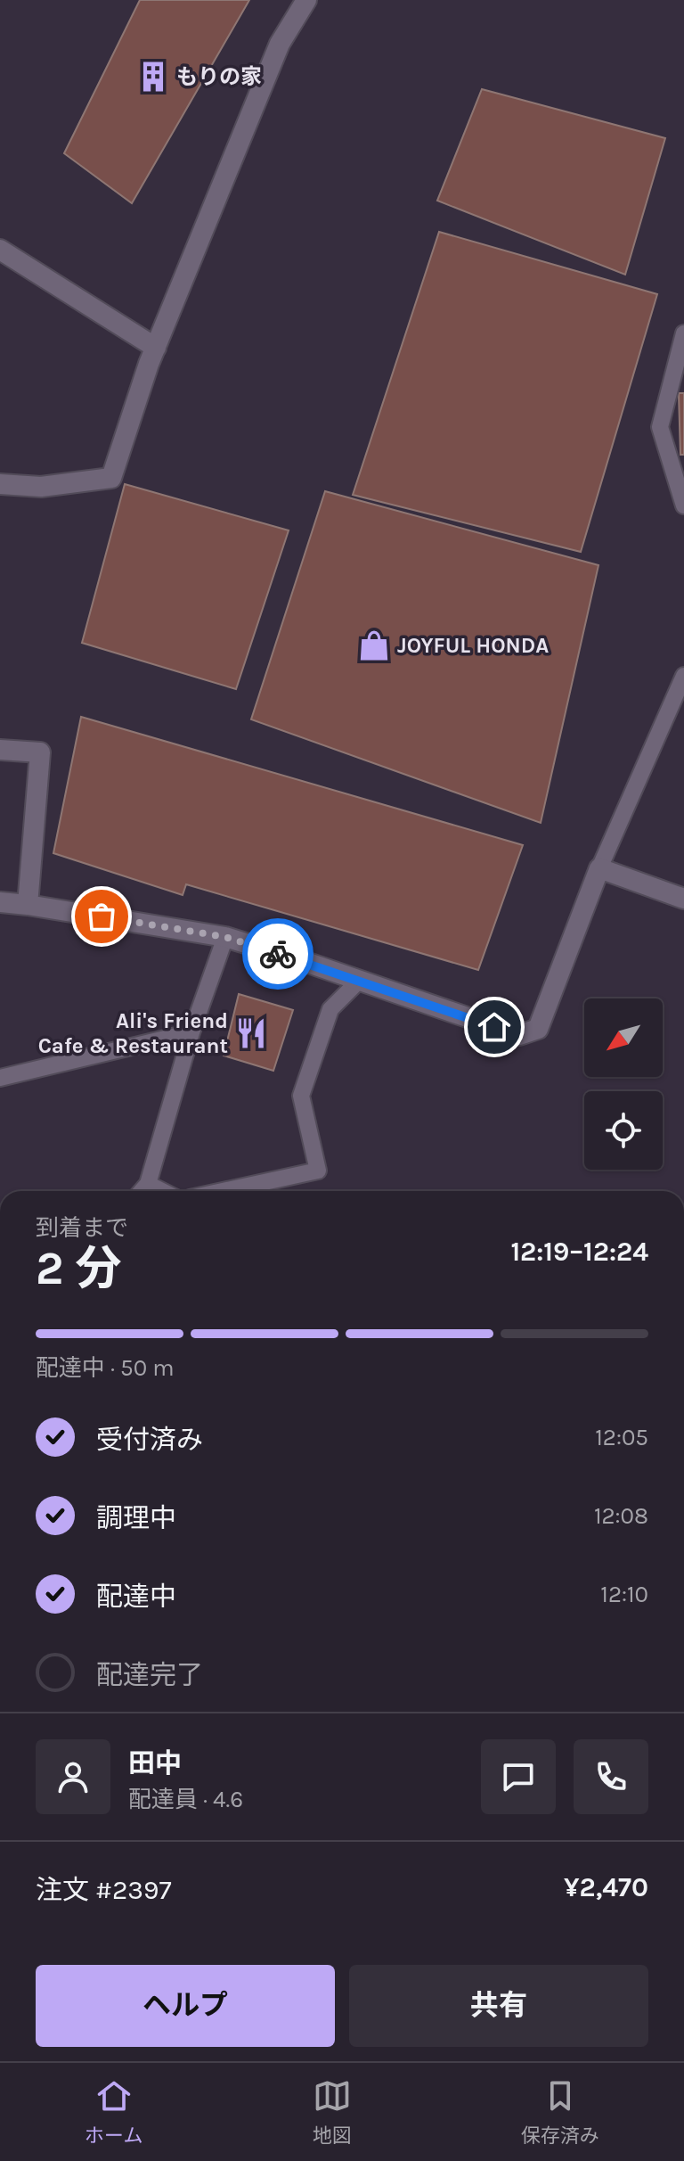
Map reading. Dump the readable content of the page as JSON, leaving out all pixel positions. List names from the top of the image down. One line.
{"places":{"building":["もりの家"],"shop":["JOYFUL HONDA"],"restaurant":["Ali's Friend Cafe & Restaurant"]},"north":"bottom left","page":{"heading":["2 分","到着まで","12:19–12:24"],"panel":["田中","配達員 · 4.6","注文 #2397","¥2,470"],"bar":"配達中 · 50 m","list":[["受付済み","12:05"],["調理中","12:08"],["配達中","12:10"],"配達完了"],"buttons":["ヘルプ","共有"],"tabs":["ホーム","地図","保存済み"]}}
